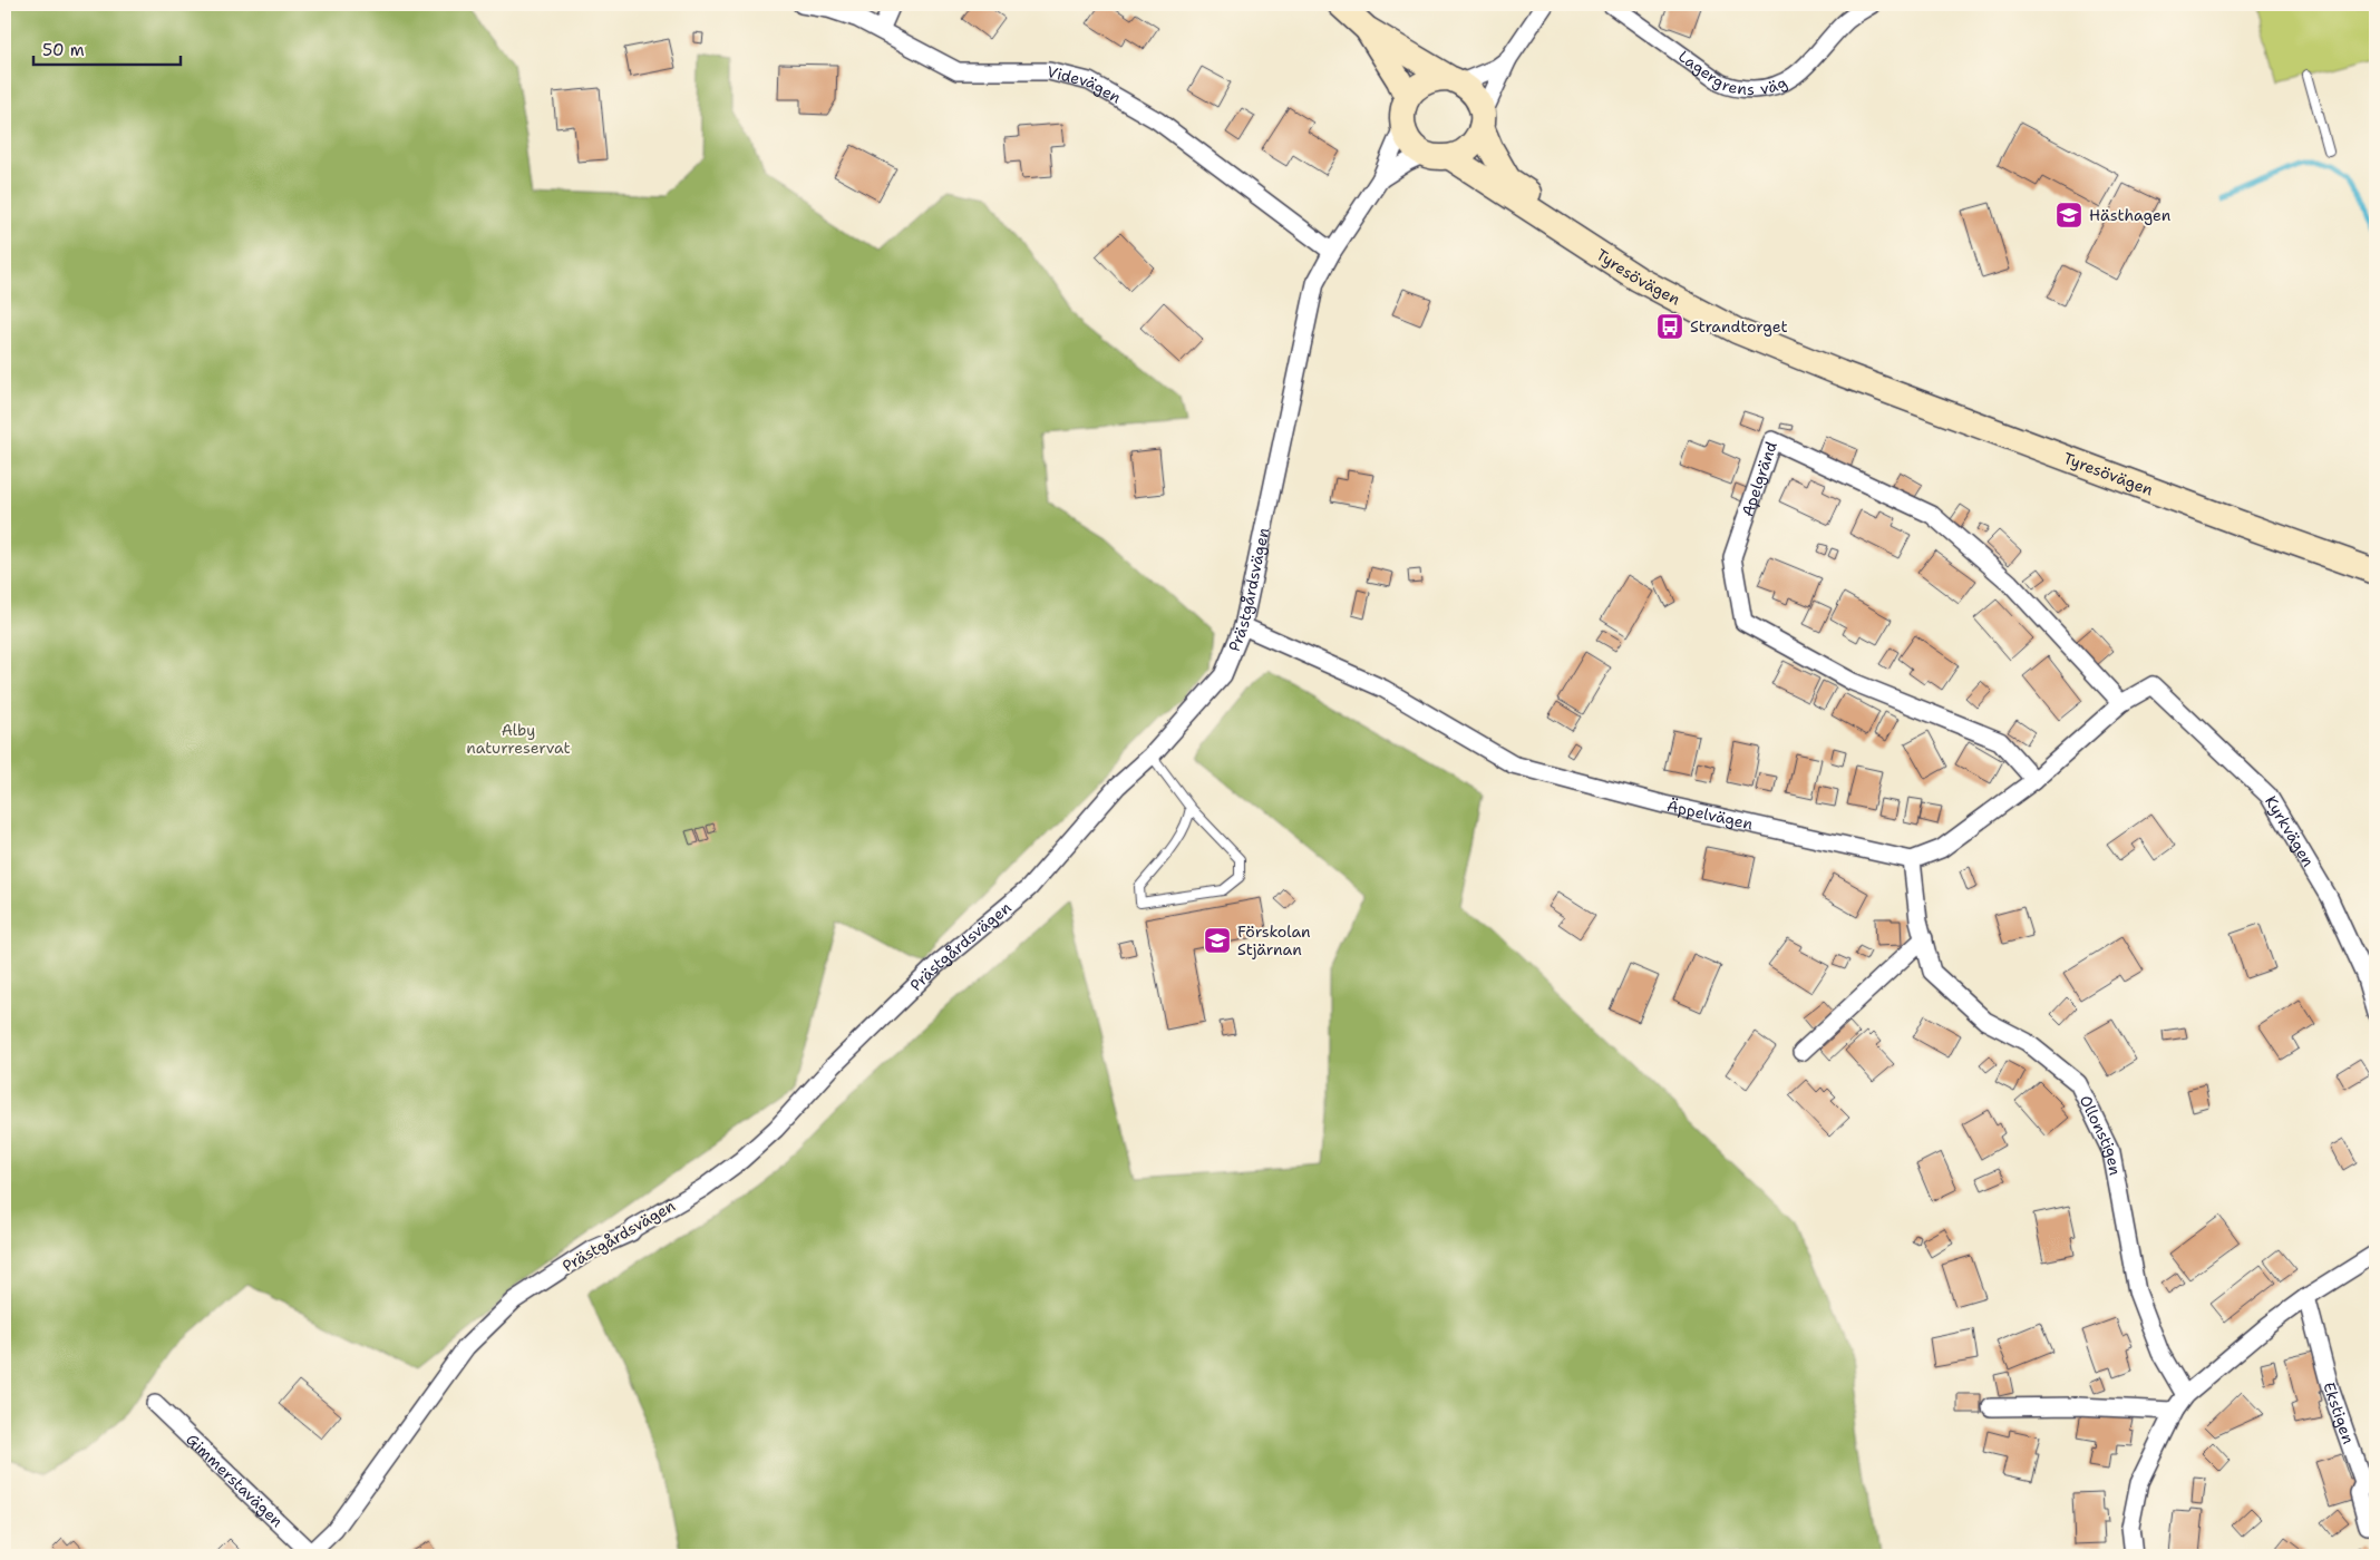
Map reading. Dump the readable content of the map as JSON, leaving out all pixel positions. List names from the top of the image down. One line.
{"streets":{"main road":["Tyresövägen"],"street":["Lagergrens väg","Videvägen","Apelgränd","Prästgårdsvägen","Äppelvägen","Kyrkvägen","Ollonstigen","Ekstigen","Gimmerstavägen"]},"crossings":[["Videvägen","Prästgårdsvägen"],["Tyresövägen","Prästgårdsvägen"],["Apelgränd","Kyrkvägen"],["Prästgårdsvägen","Äppelvägen"],["Prästgårdsvägen","Gimmerstavägen"],["Äppelvägen","Ollonstigen"]],"parks":["Alby naturreservat"],"places":{"school or university":["Hästhagen","Förskolan Stjärnan"],"bus stop":["Strandtorget"]},"scale_bar":"50 m"}
